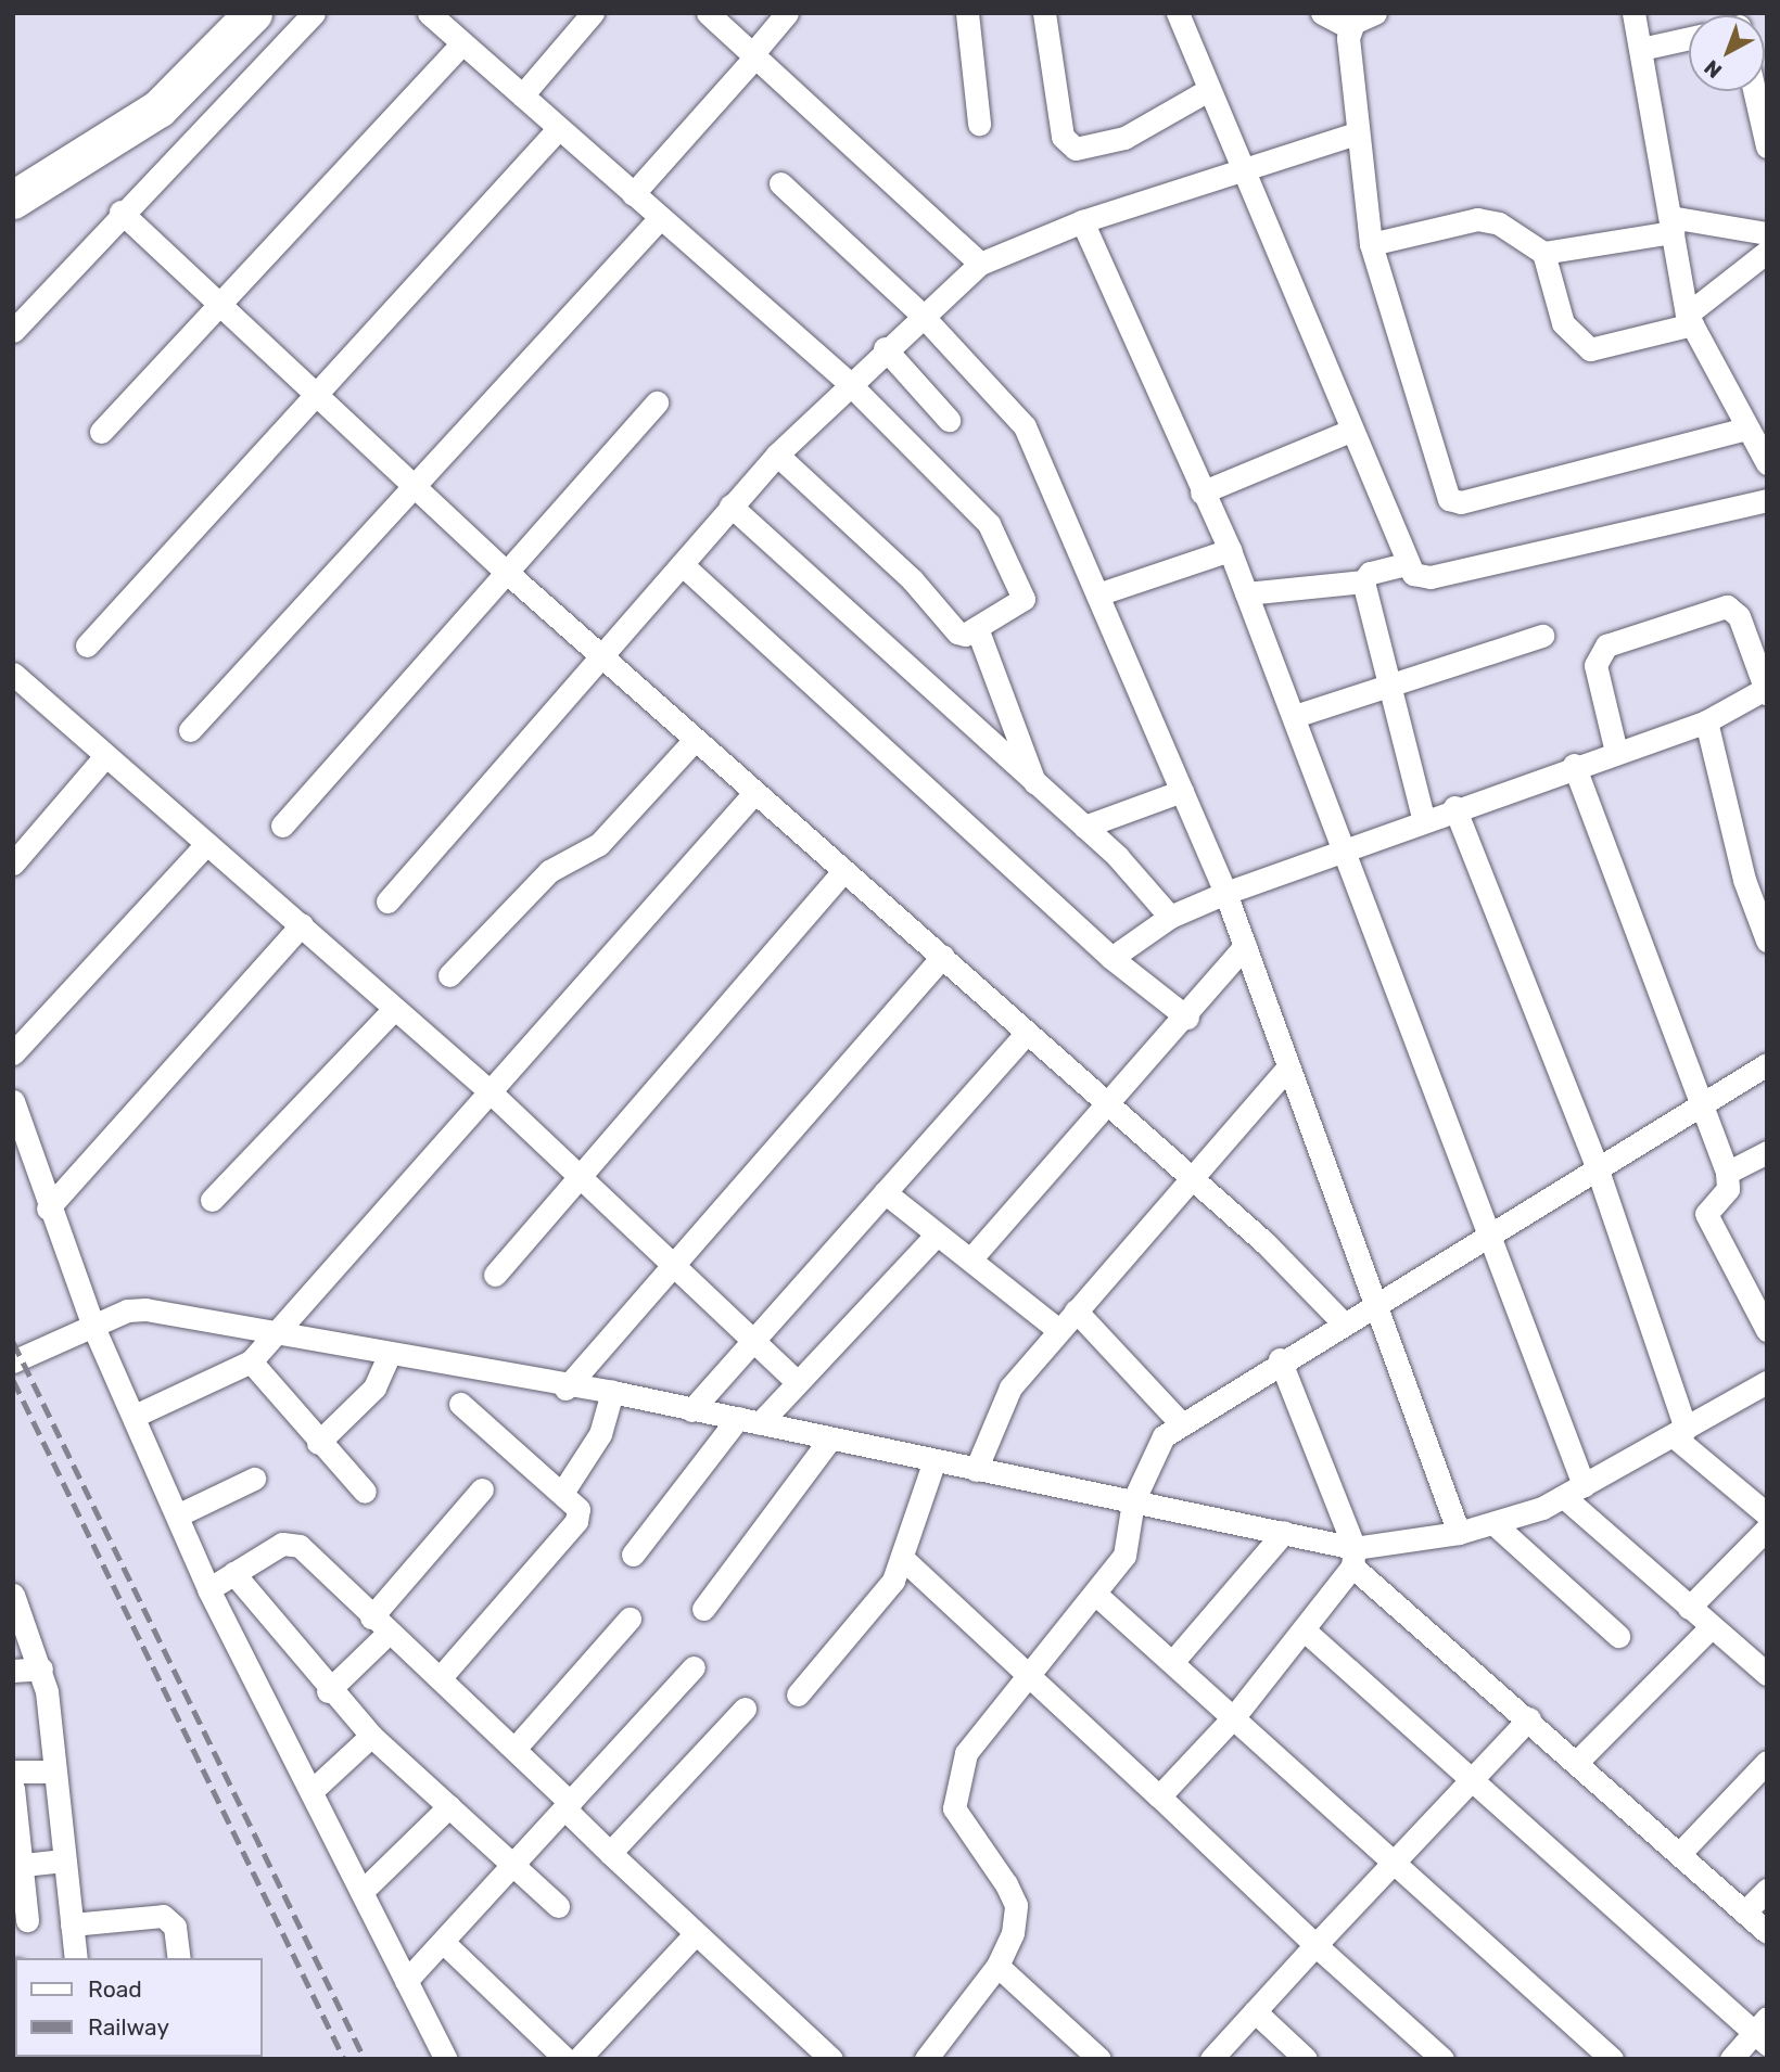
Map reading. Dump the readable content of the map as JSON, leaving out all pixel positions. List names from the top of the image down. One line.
{"legend":["Road","Railway"],"north":"bottom left"}
